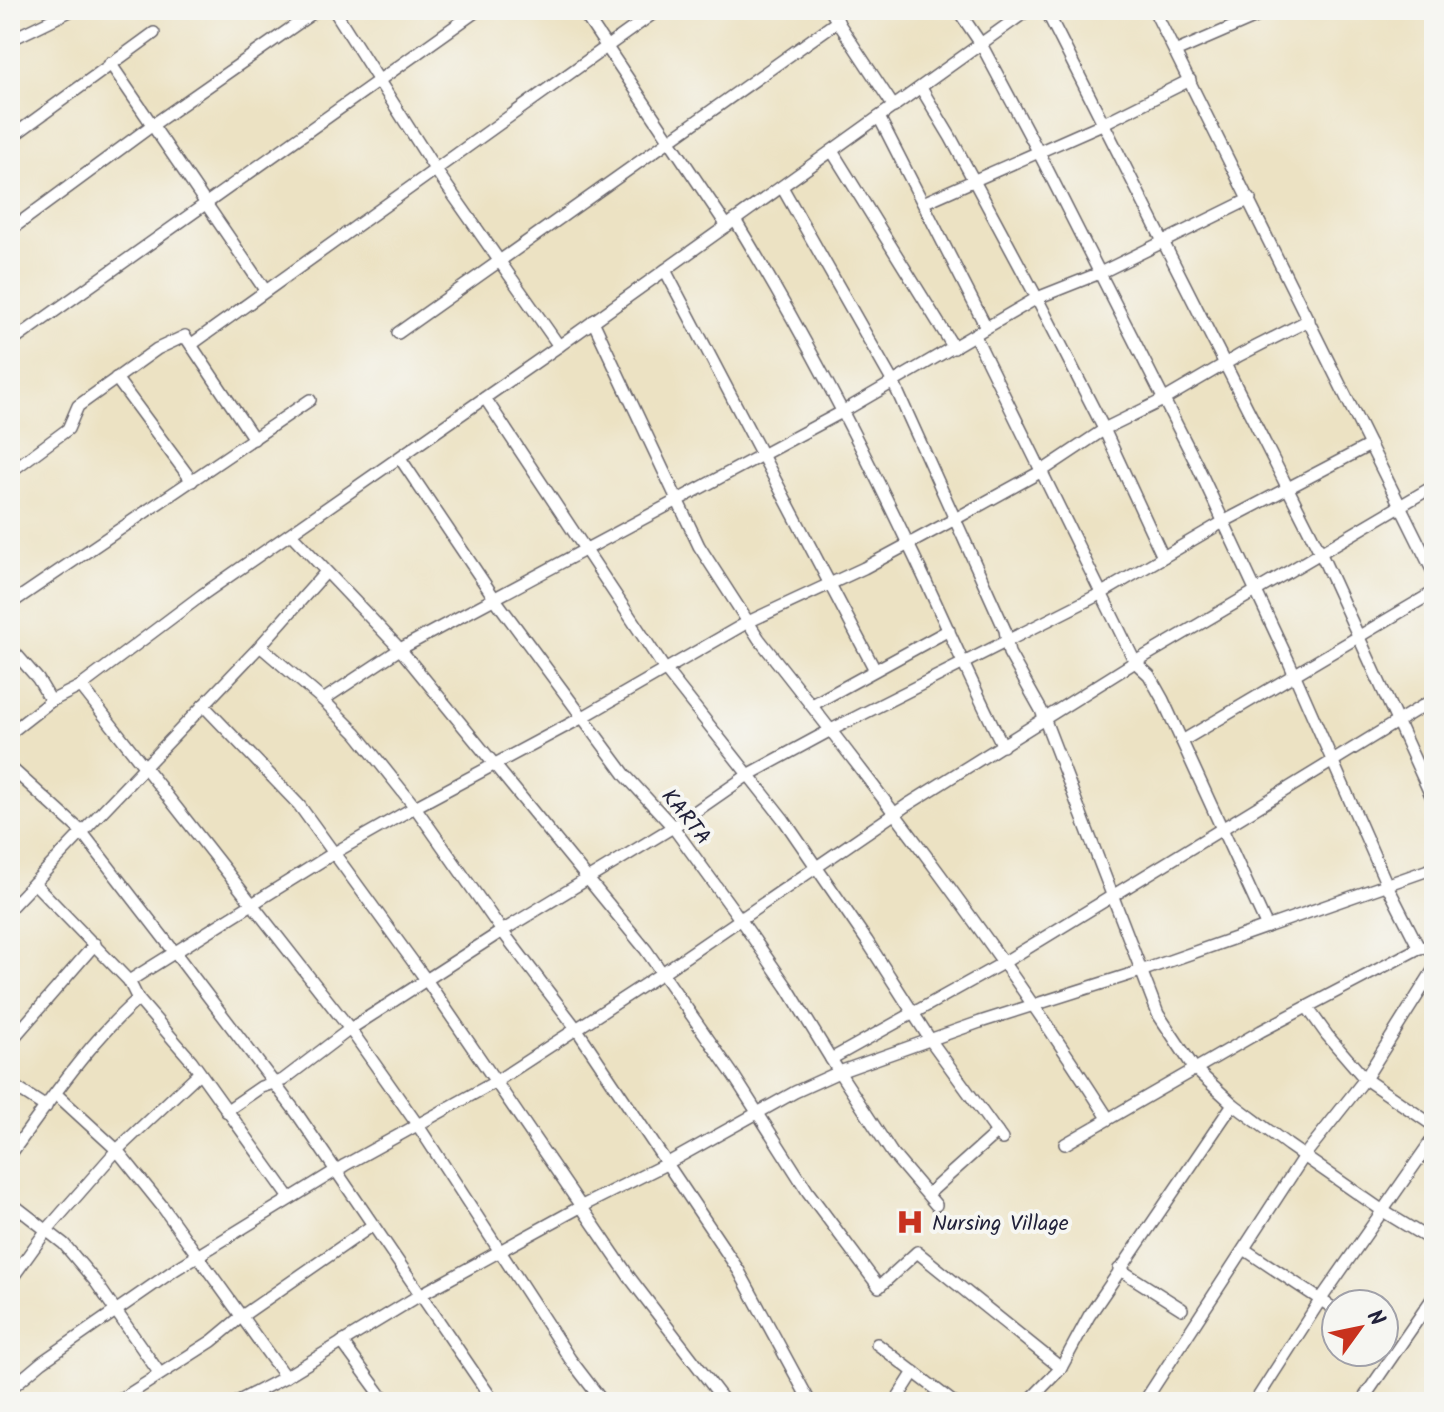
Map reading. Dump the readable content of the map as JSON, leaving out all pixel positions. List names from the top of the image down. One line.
{"streets":{"street":["KARTA"]},"places":{"hospital":["Nursing Village"]},"north":"top right"}
